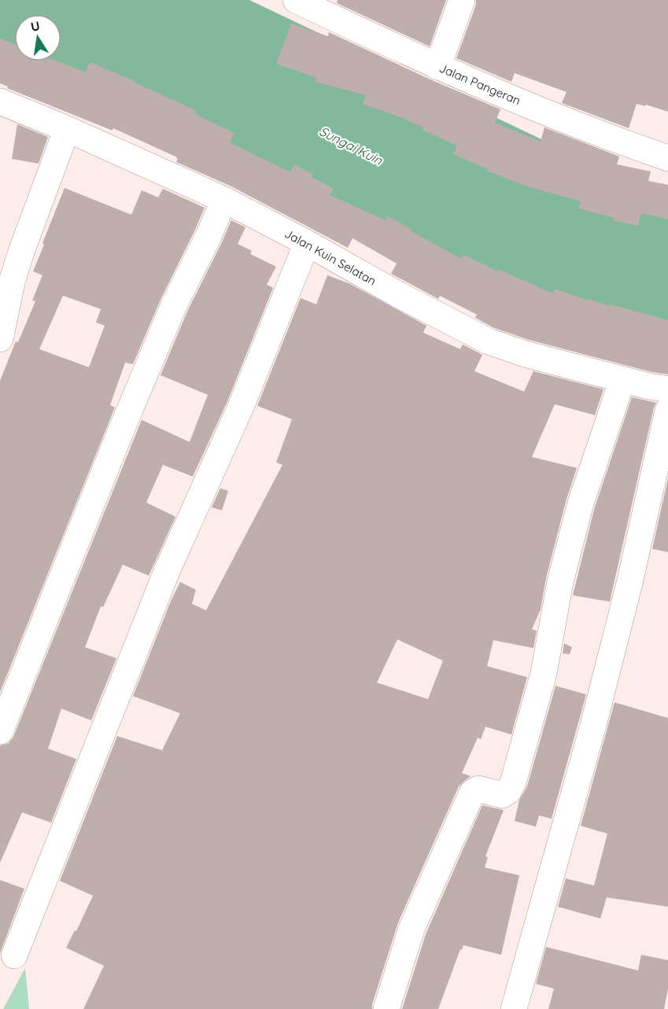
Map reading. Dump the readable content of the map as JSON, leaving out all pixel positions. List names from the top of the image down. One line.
{"streets":{"street":["Jalan Pangeran","Jalan Kuin Selatan"]},"water":["Sungai Kuin"],"north":"top"}
